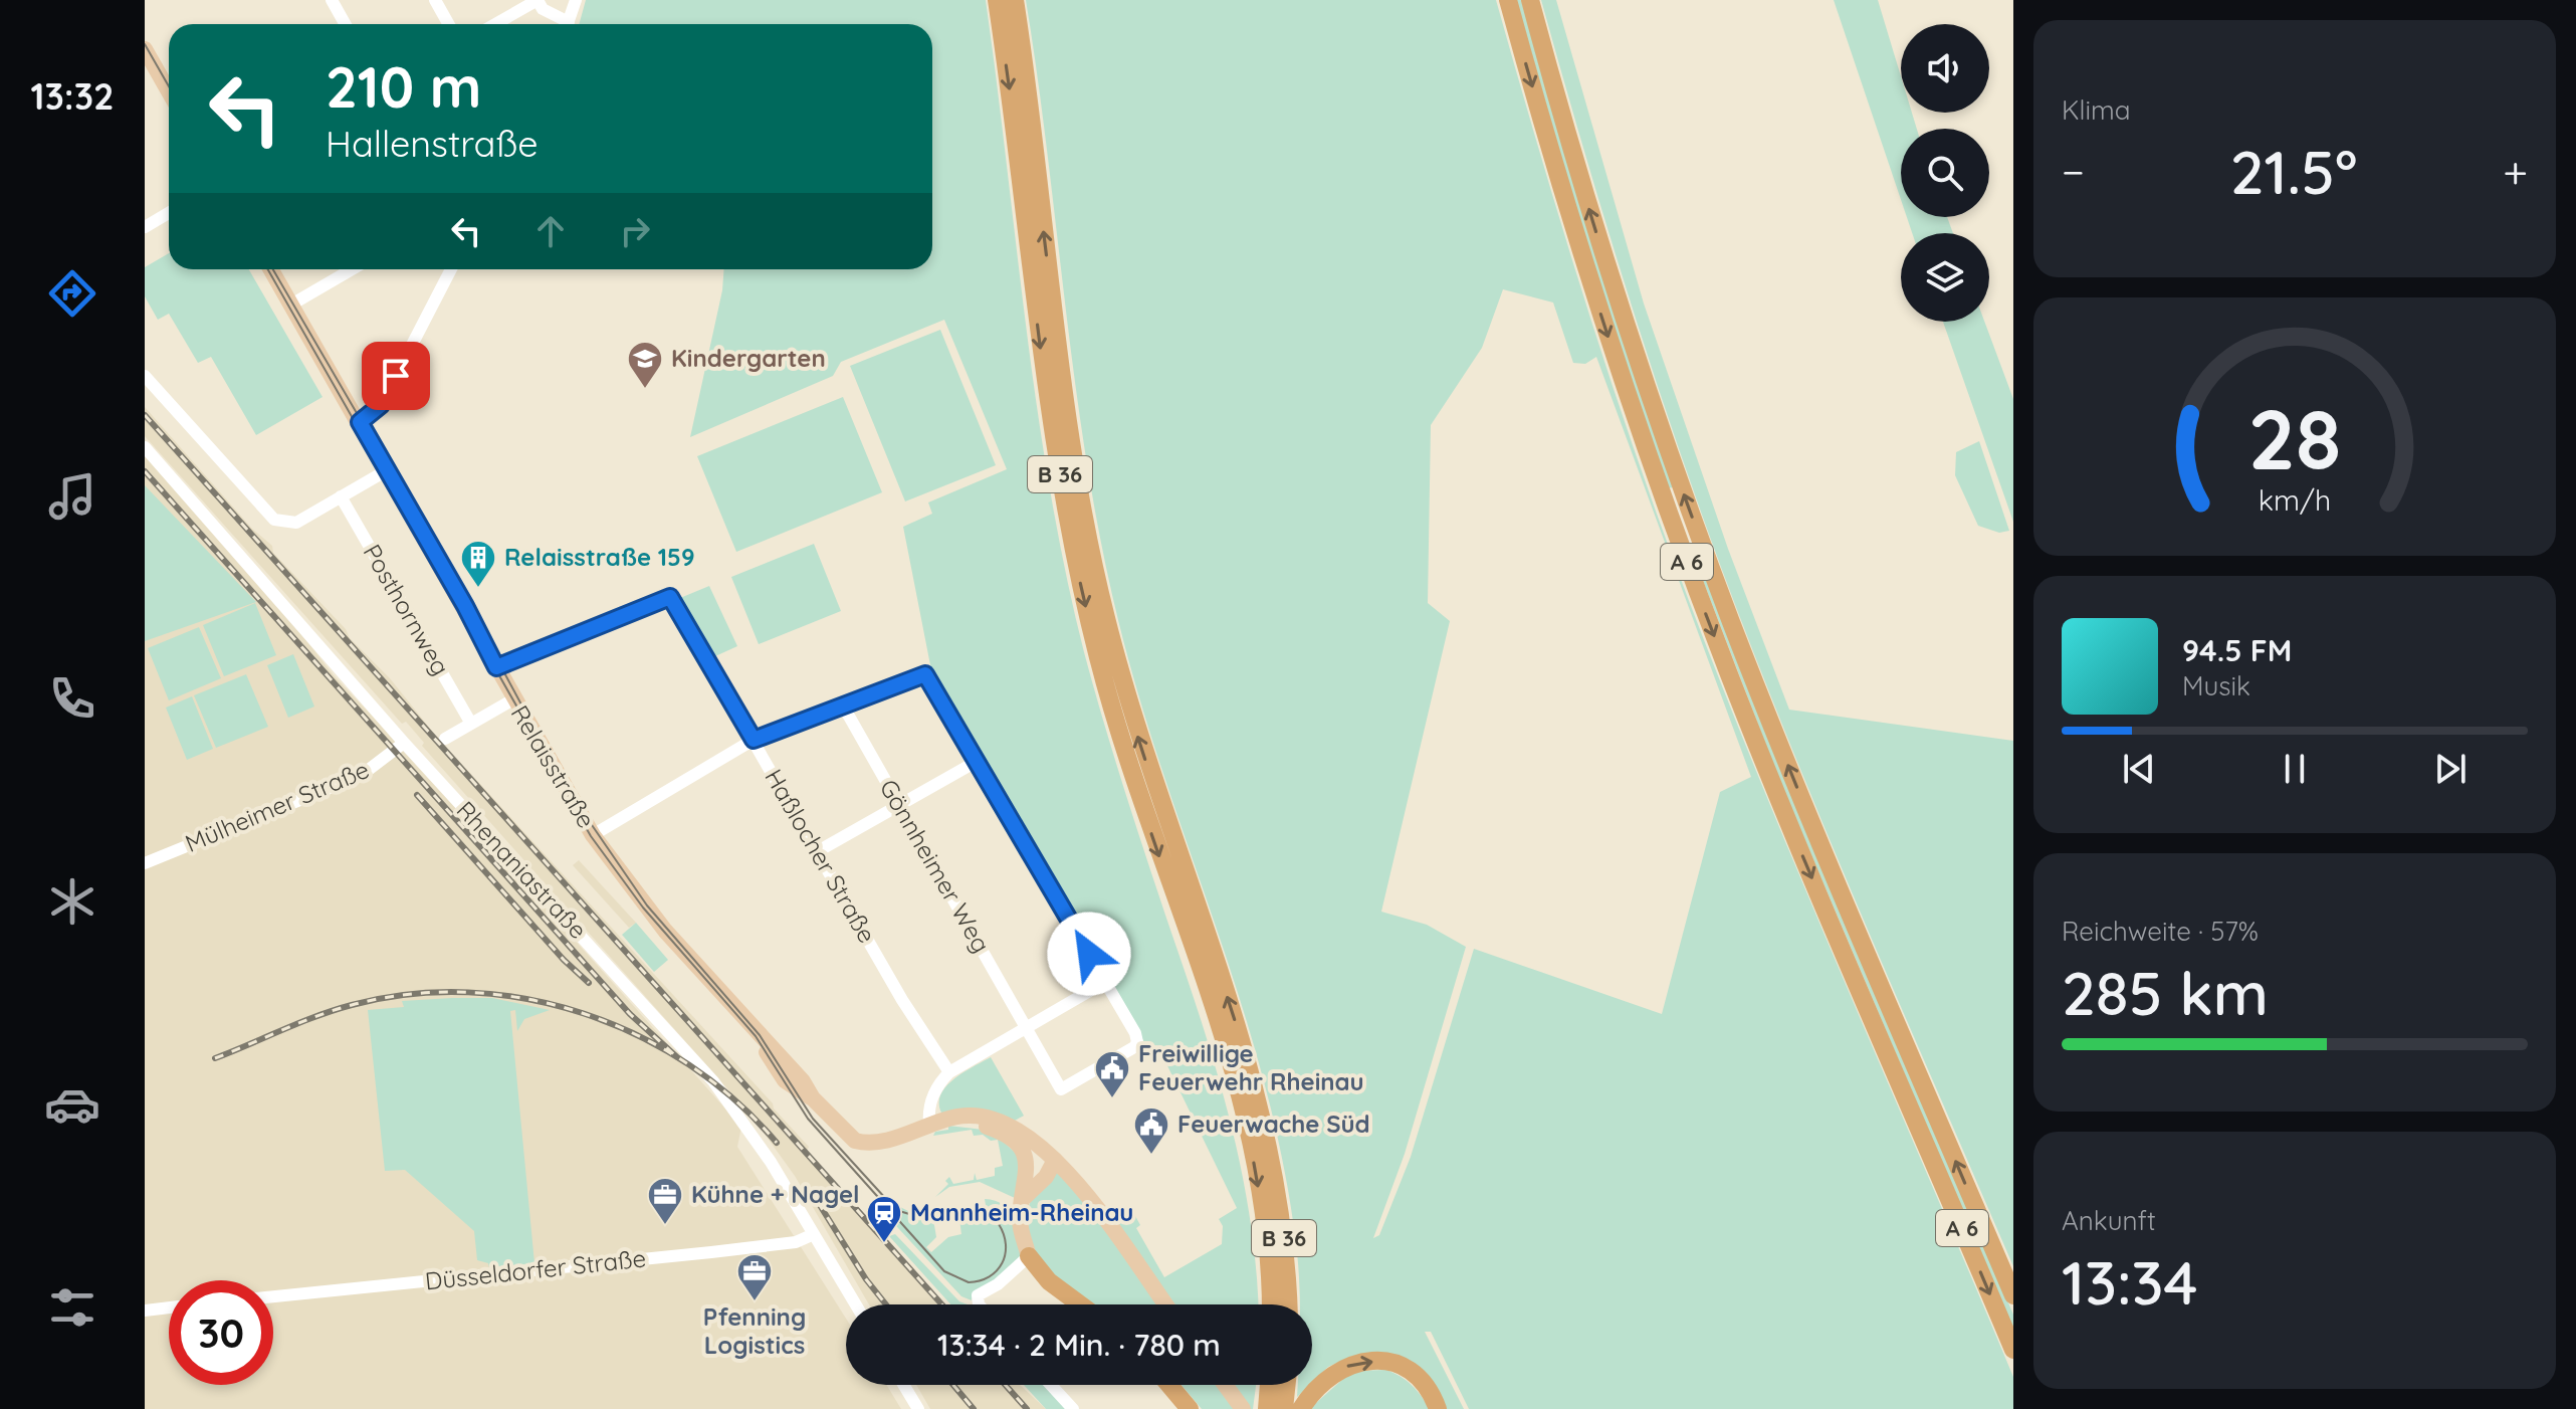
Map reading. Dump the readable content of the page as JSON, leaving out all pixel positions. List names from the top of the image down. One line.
{"streets":{"highway":["B 36","A 6"],"main road":["Relaisstraße"],"street":["Posthornweg","Mülheimer Straße","Haßlocher Straße","Gönnheimer Weg","Rhenaniastraße","Düsseldorfer Straße"]},"crossings":[["Relaisstraße","Haßlocher Straße"],["Mülheimer Straße","Rhenaniastraße"],["Rhenaniastraße","Düsseldorfer Straße"]],"places":{"school or university":["Kindergarten"],"building":["Relaisstraße 159"],"public building":["Freiwillige Feuerwehr Rheinau","Feuerwache Süd"],"office":["Kühne + Nagel","Pfenning Logistics"],"station":["Mannheim-Rheinau"]},"page":{"tabs":"13:32","tile":["Klima",["Reichweite · 57%","285 km"],["Ankunft","13:34"]],"turn":["210 m","Hallenstraße"],"heat":["−","21.5°","+"],"song":["94.5 FM","Musik"],"limit":"30","trip":"13:34 · 2 Min. · 780 m","gauge":["28","km/h"]}}
